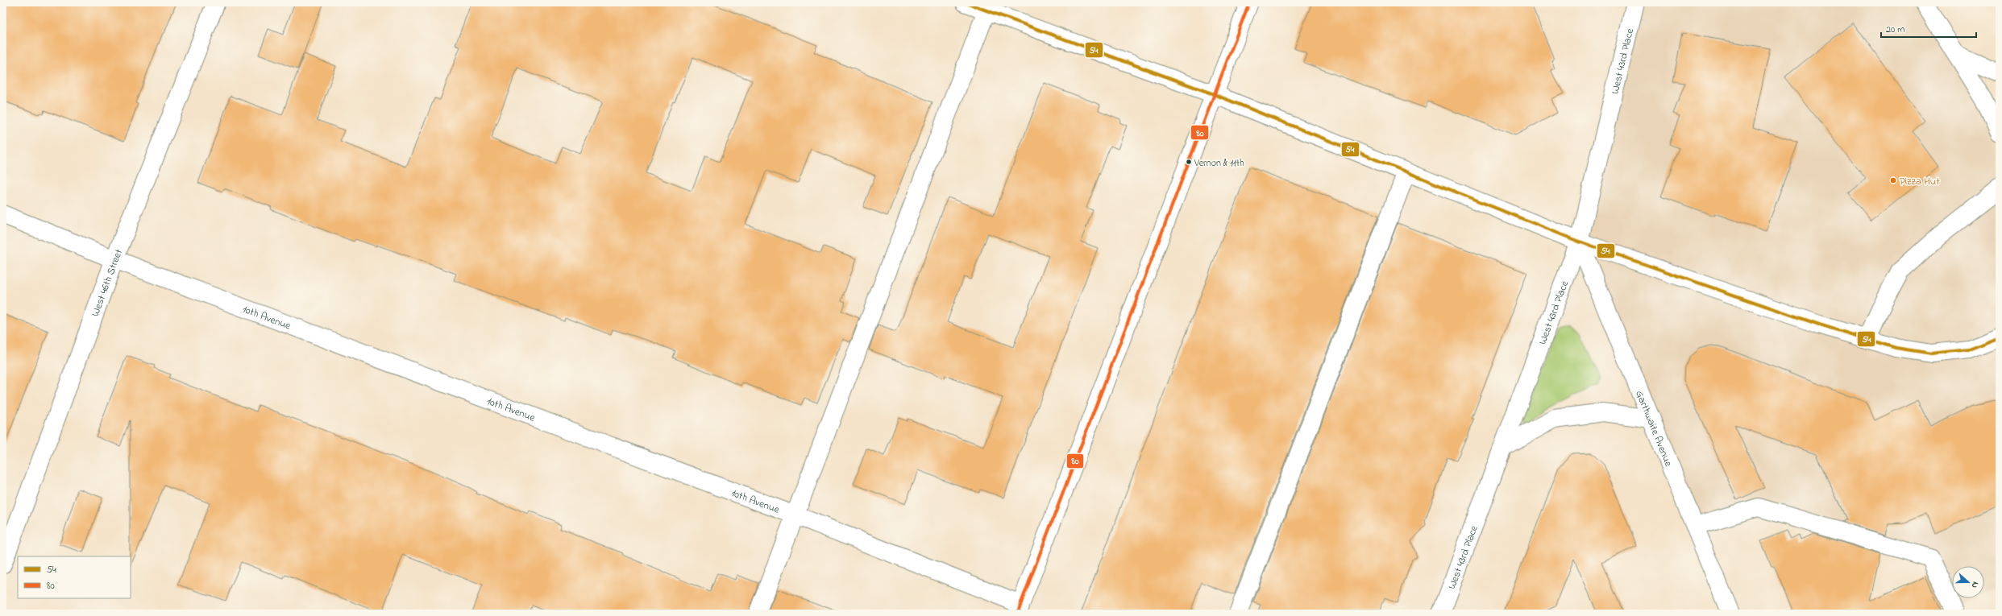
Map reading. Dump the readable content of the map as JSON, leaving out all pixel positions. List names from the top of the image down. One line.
{"streets":{"street":["West 43rd Place","West 46th Street","10th Avenue","Garthwaite Avenue"]},"crossings":[["West 43rd Place","Garthwaite Avenue"],["West 46th Street","10th Avenue"]],"places":["Vernon & 11th","Pizza Hut"],"lines":["transit line 54","transit line 80"],"legend":["54","80"],"scale_bar":"20 m","north":"right"}
